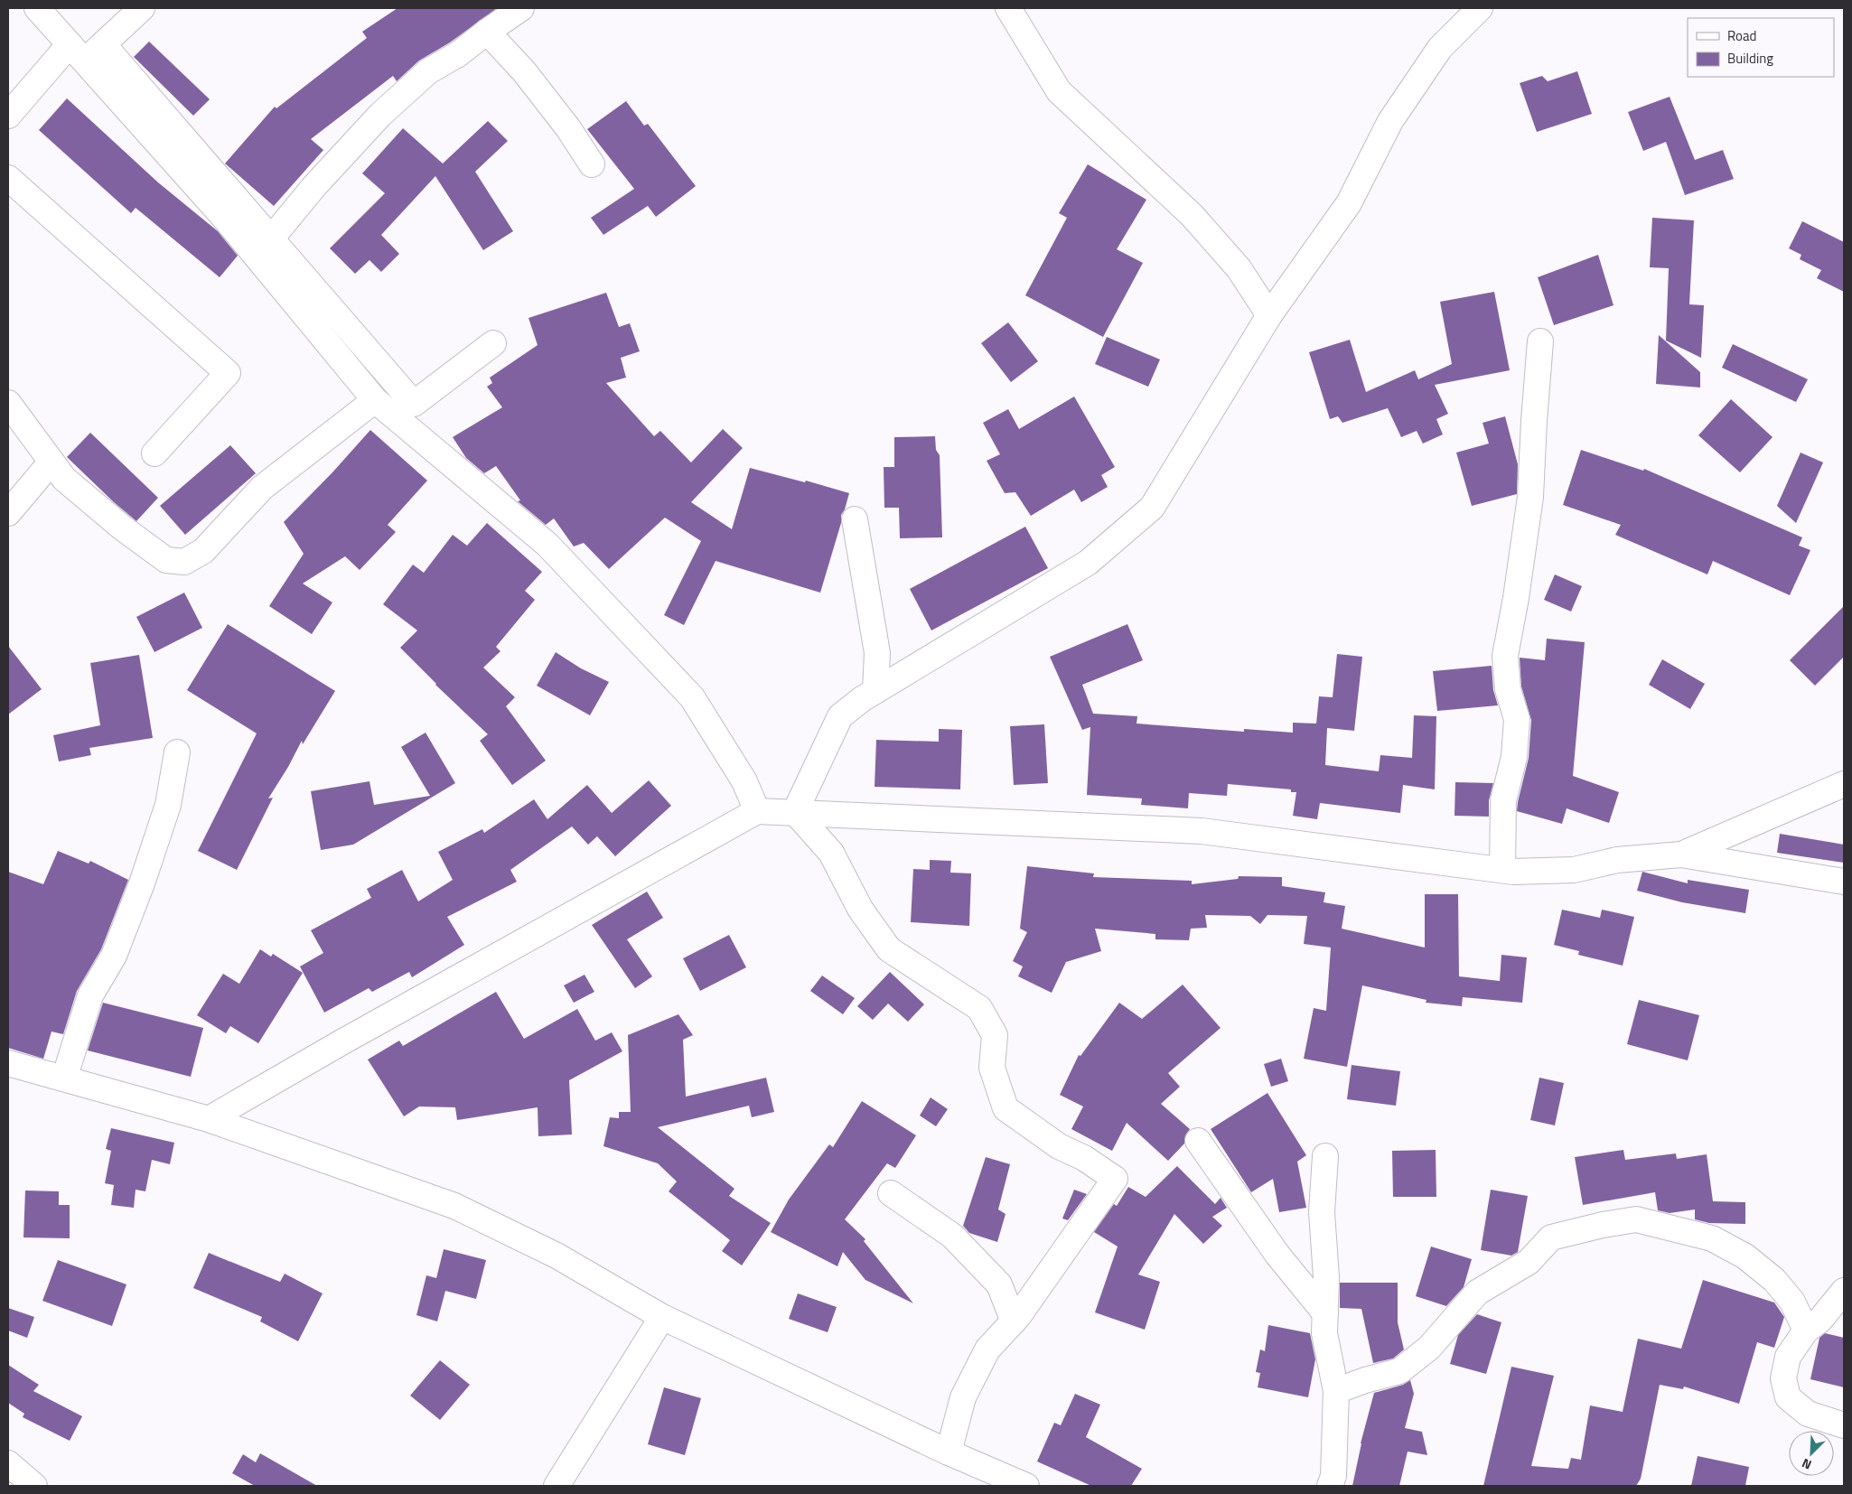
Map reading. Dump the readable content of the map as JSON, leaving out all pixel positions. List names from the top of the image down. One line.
{"legend":["Road","Building"],"north":"bottom left"}
